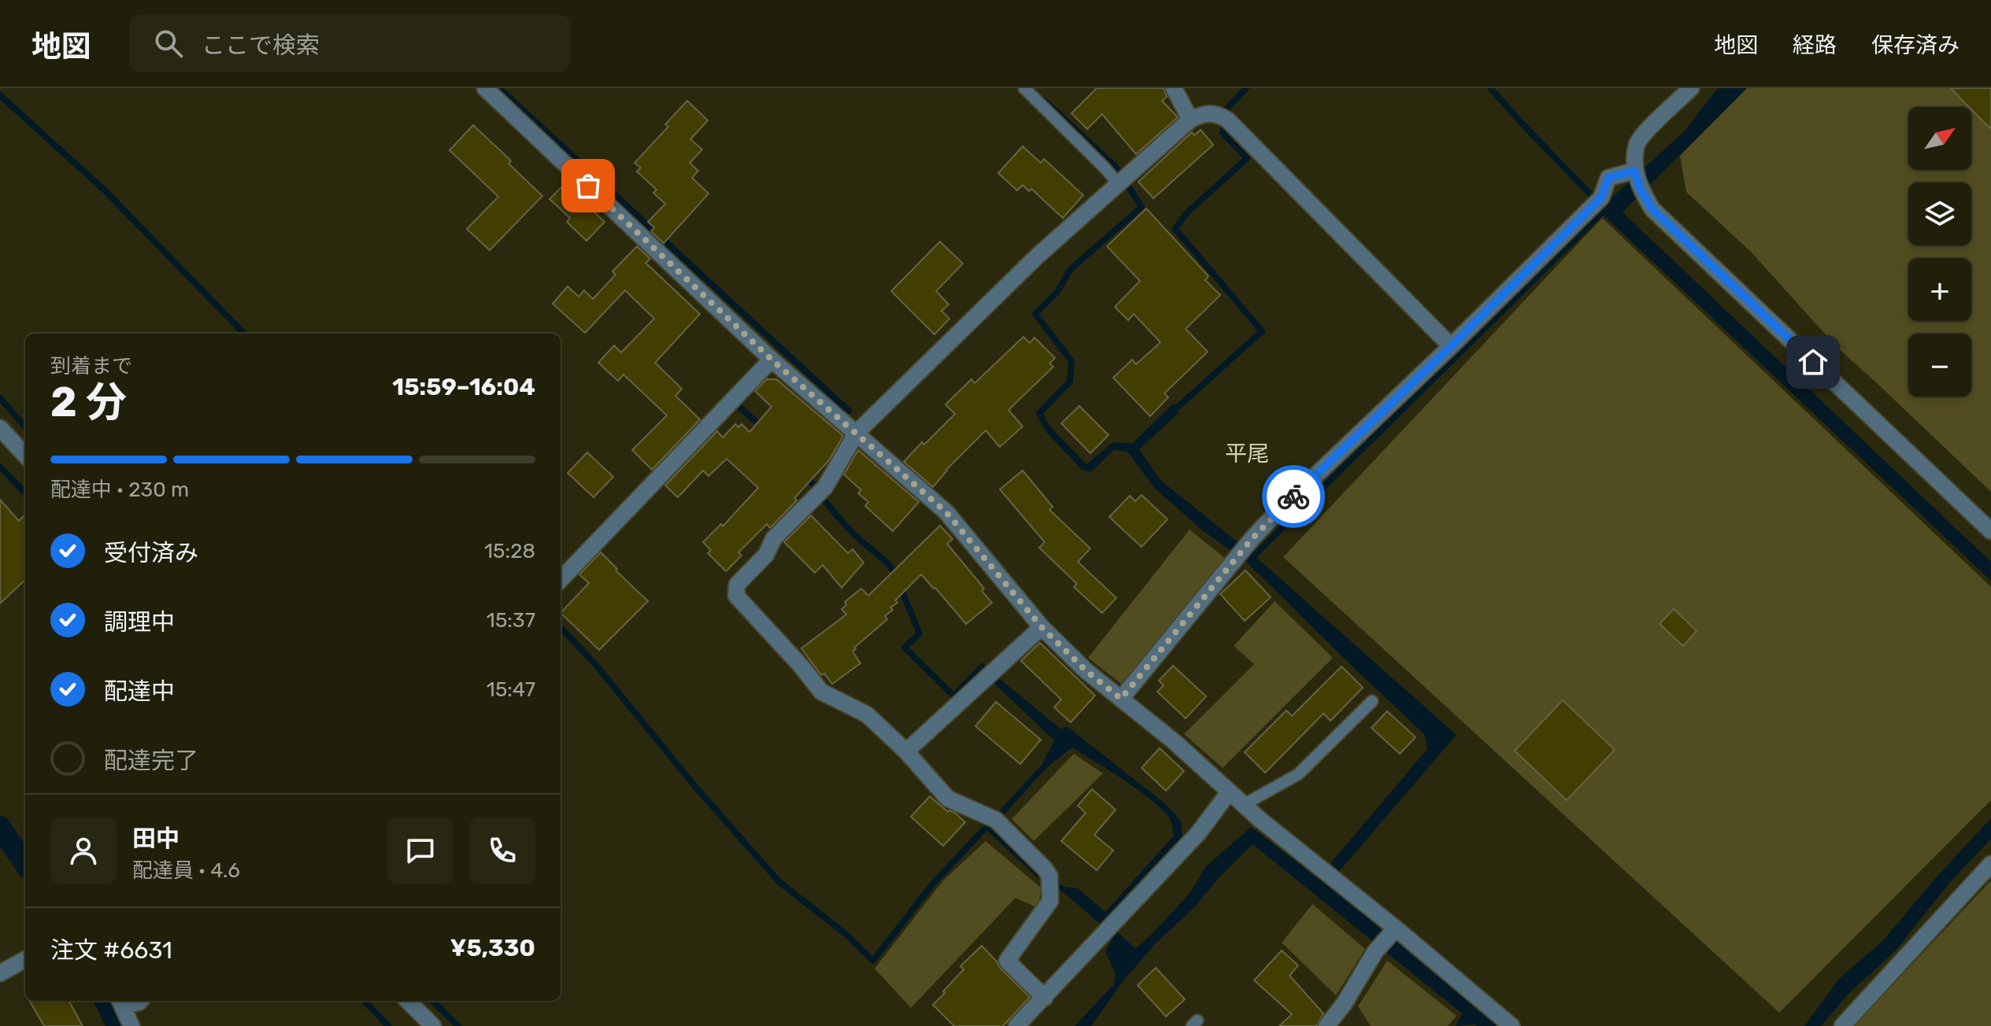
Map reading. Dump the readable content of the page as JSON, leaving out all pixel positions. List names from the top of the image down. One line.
{"districts":["平尾"],"north":"top right","page":{"header":"地図","search":"ここで検索","nav":["地図","経路","保存済み"],"map_buttons":["+","−"],"heading":["2 分","到着まで","15:59–16:04"],"panel":["田中","配達員 · 4.6","注文 #6631","¥5,330"],"bar":"配達中 · 230 m","list":[["受付済み","15:28"],["調理中","15:37"],["配達中","15:47"],"配達完了"]}}
